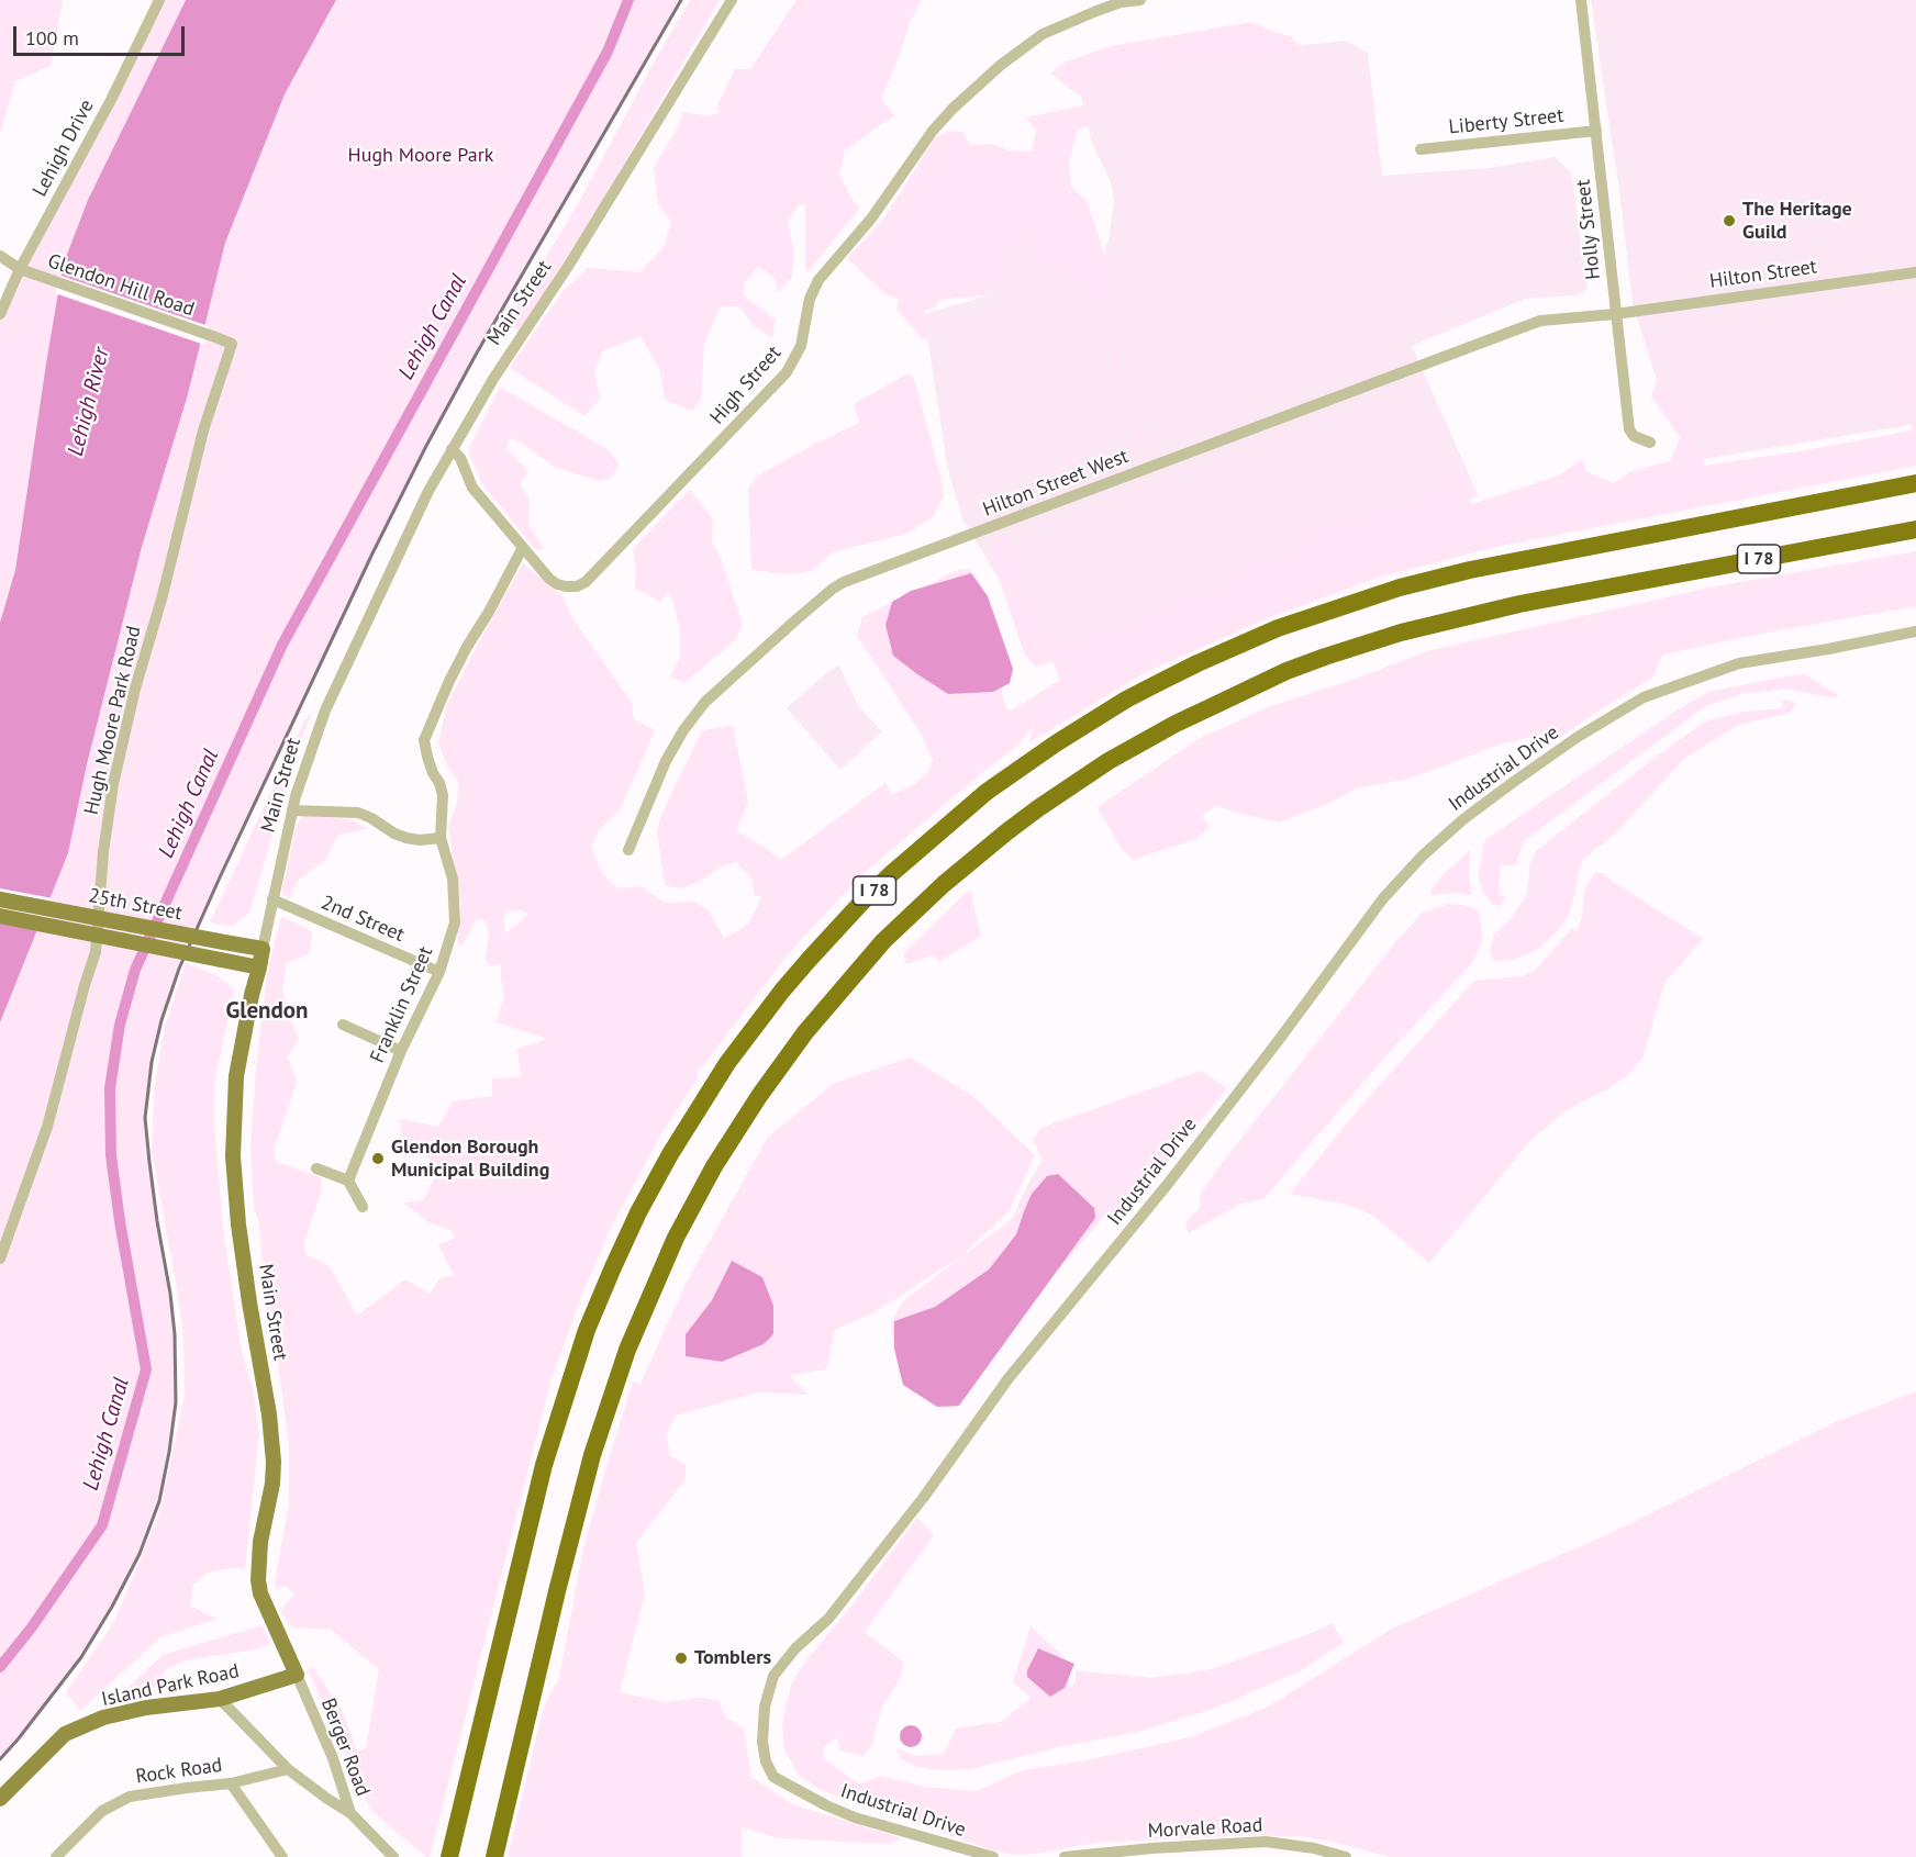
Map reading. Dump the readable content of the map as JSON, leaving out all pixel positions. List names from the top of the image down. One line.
{"streets":{"highway":["I 78"],"main road":["Main Street","25th Street","Island Park Road"],"street":["Liberty Street","Lehigh Drive","Holly Street","Hilton Street","Glendon Hill Road","High Street","Hilton Street West","Hugh Moore Park Road","Industrial Drive","2nd Street","Franklin Street","Berger Road","Rock Road","Morvale Road"]},"crossings":[["Liberty Street","Holly Street"],["Lehigh Drive","Glendon Hill Road"],["Holly Street","Hilton Street"],["Holly Street","Hilton Street West"],["Hilton Street","Hilton Street West"],["Glendon Hill Road","Hugh Moore Park Road"],["Main Street","High Street"],["Main Street","25th Street"],["Main Street","2nd Street"],["Main Street","Island Park Road"],["Main Street","Berger Road"],["High Street","Franklin Street"],["2nd Street","Franklin Street"],["Island Park Road","Berger Road"]],"districts":["Glendon"],"water":["Lehigh Canal","Lehigh River"],"parks":["Hugh Moore Park"],"places":["The Heritage Guild","Glendon Borough Municipal Building","Tomblers"],"scale_bar":"100 m"}
